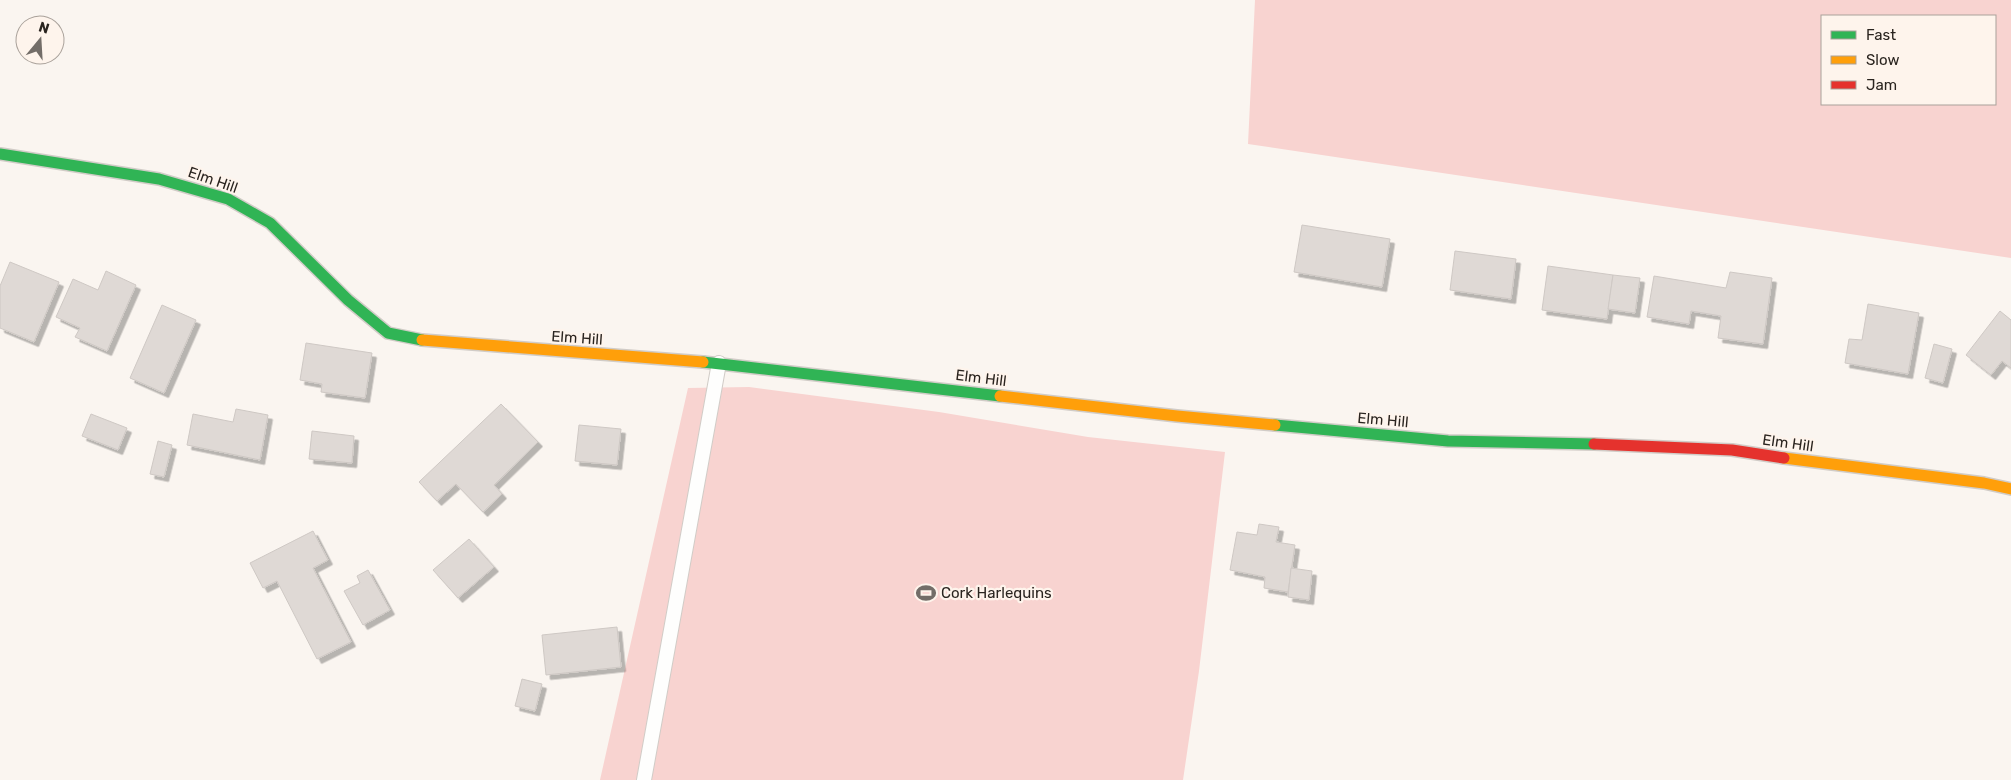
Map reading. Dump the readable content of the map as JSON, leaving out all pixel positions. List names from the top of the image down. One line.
{"streets":{"street":["Elm Hill"]},"places":{"sports":["Cork Harlequins"]},"legend":["Fast","Slow","Jam"],"north":"top"}
